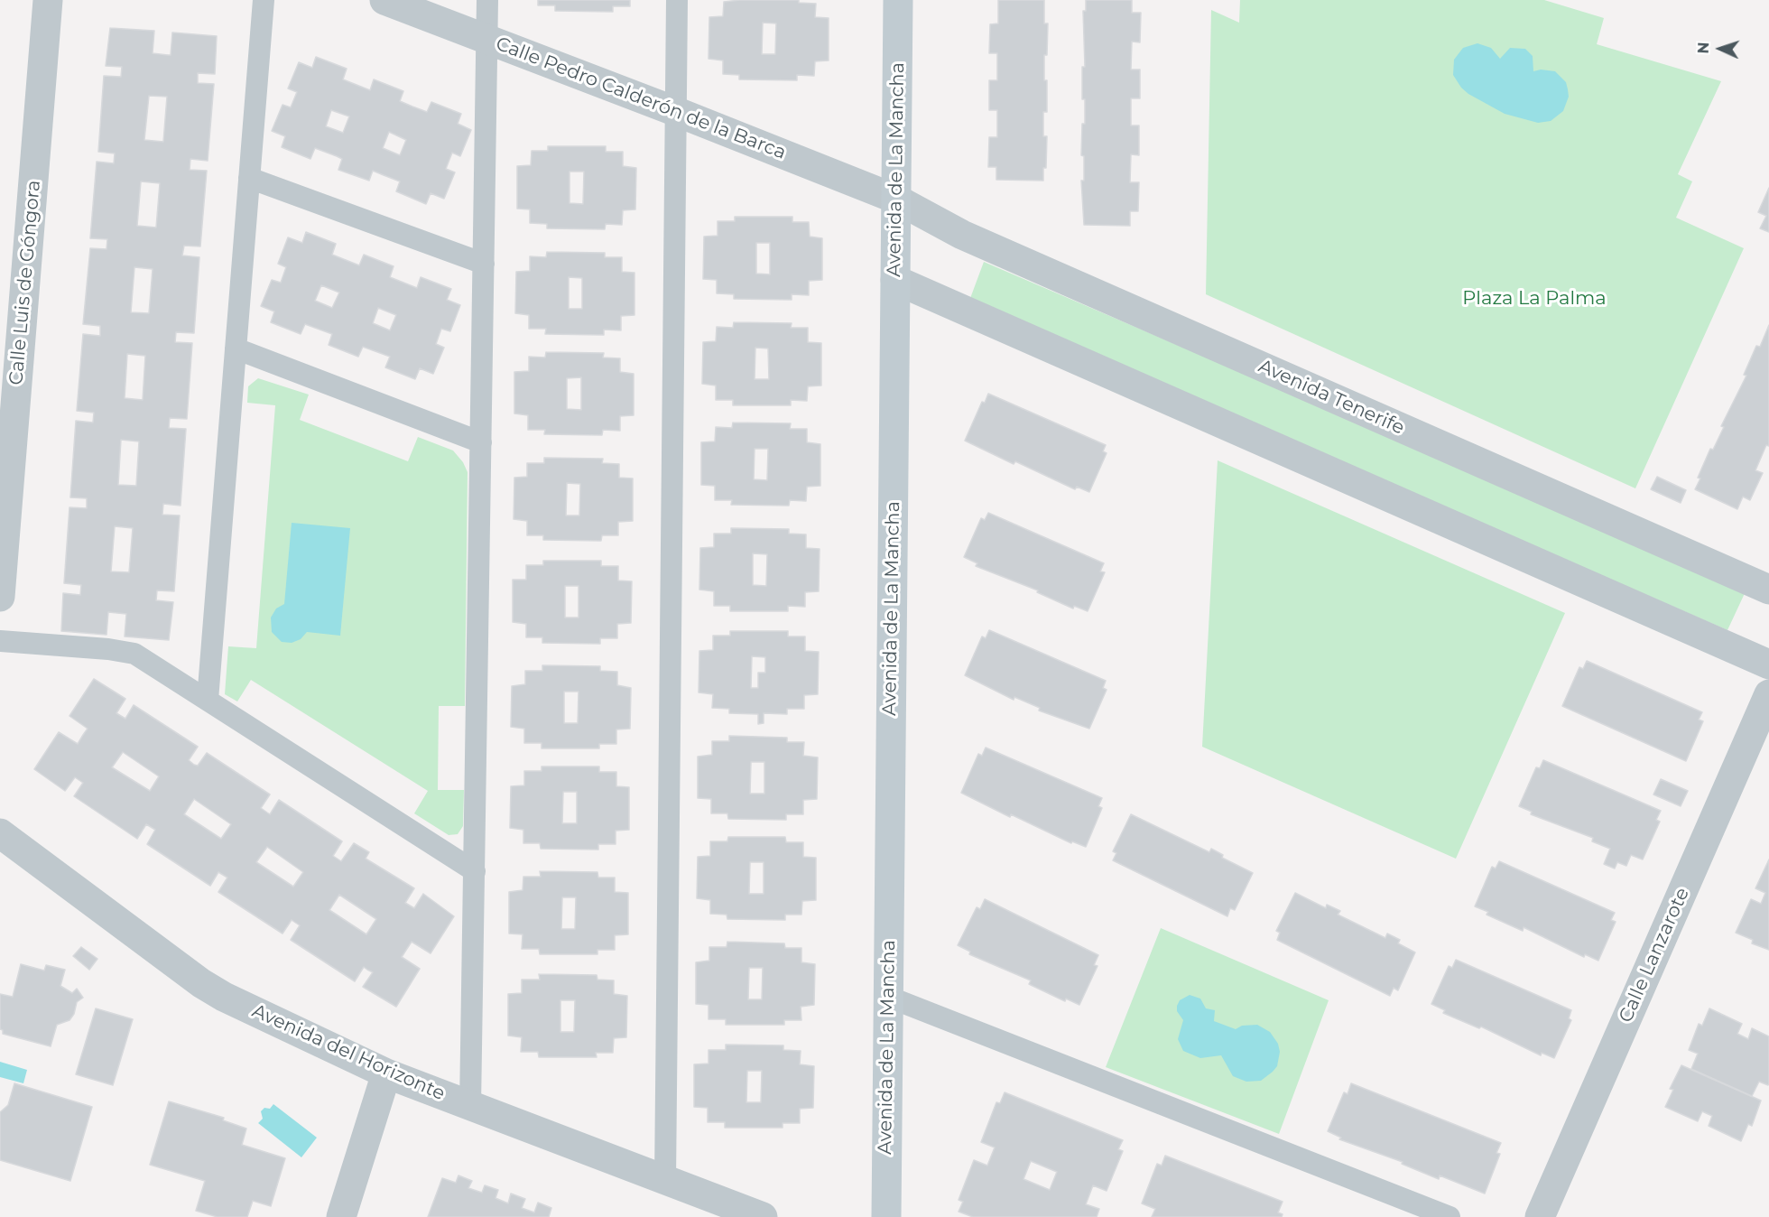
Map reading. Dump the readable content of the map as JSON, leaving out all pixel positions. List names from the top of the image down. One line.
{"streets":{"main road":["Avenida de La Mancha"],"street":["Calle Pedro Calderón de la Barca","Calle Luis de Góngora","Avenida Tenerife","Calle Lanzarote","Avenida del Horizonte"]},"crossings":[["Calle Pedro Calderón de la Barca","Avenida de La Mancha"],["Calle Pedro Calderón de la Barca","Avenida Tenerife"],["Avenida de La Mancha","Avenida Tenerife"]],"parks":["Plaza La Palma"],"north":"left"}
